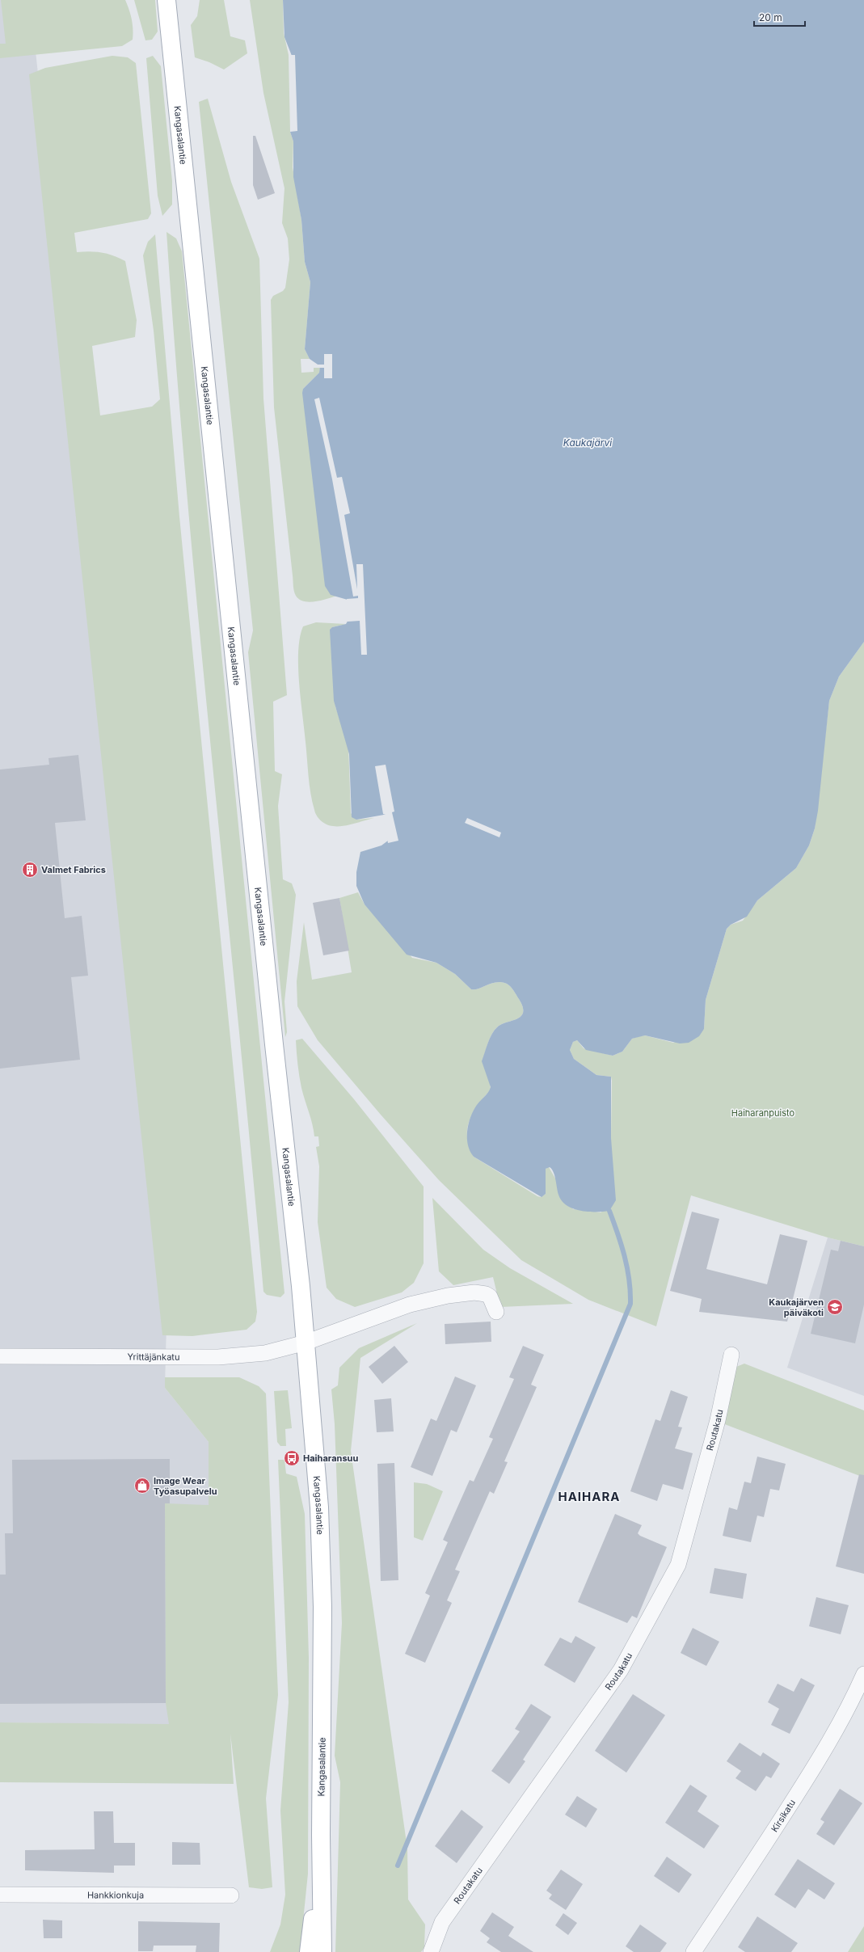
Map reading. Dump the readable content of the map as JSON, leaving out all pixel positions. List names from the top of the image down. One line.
{"streets":{"main road":["Kangasalantie"],"street":["Yrittäjänkatu","Routakatu","Kirsikatu","Hankkionkuja"]},"crossings":[["Kangasalantie","Yrittäjänkatu"]],"districts":["HAIHARA"],"water":["Kaukajärvi"],"parks":["Haiharanpuisto"],"places":{"building":["Valmet Fabrics"],"school or university":["Kaukajärven päiväkoti"],"bus stop":["Haiharansuu"],"shop":["Image Wear Työasupalvelu"]},"scale_bar":"20 m"}
